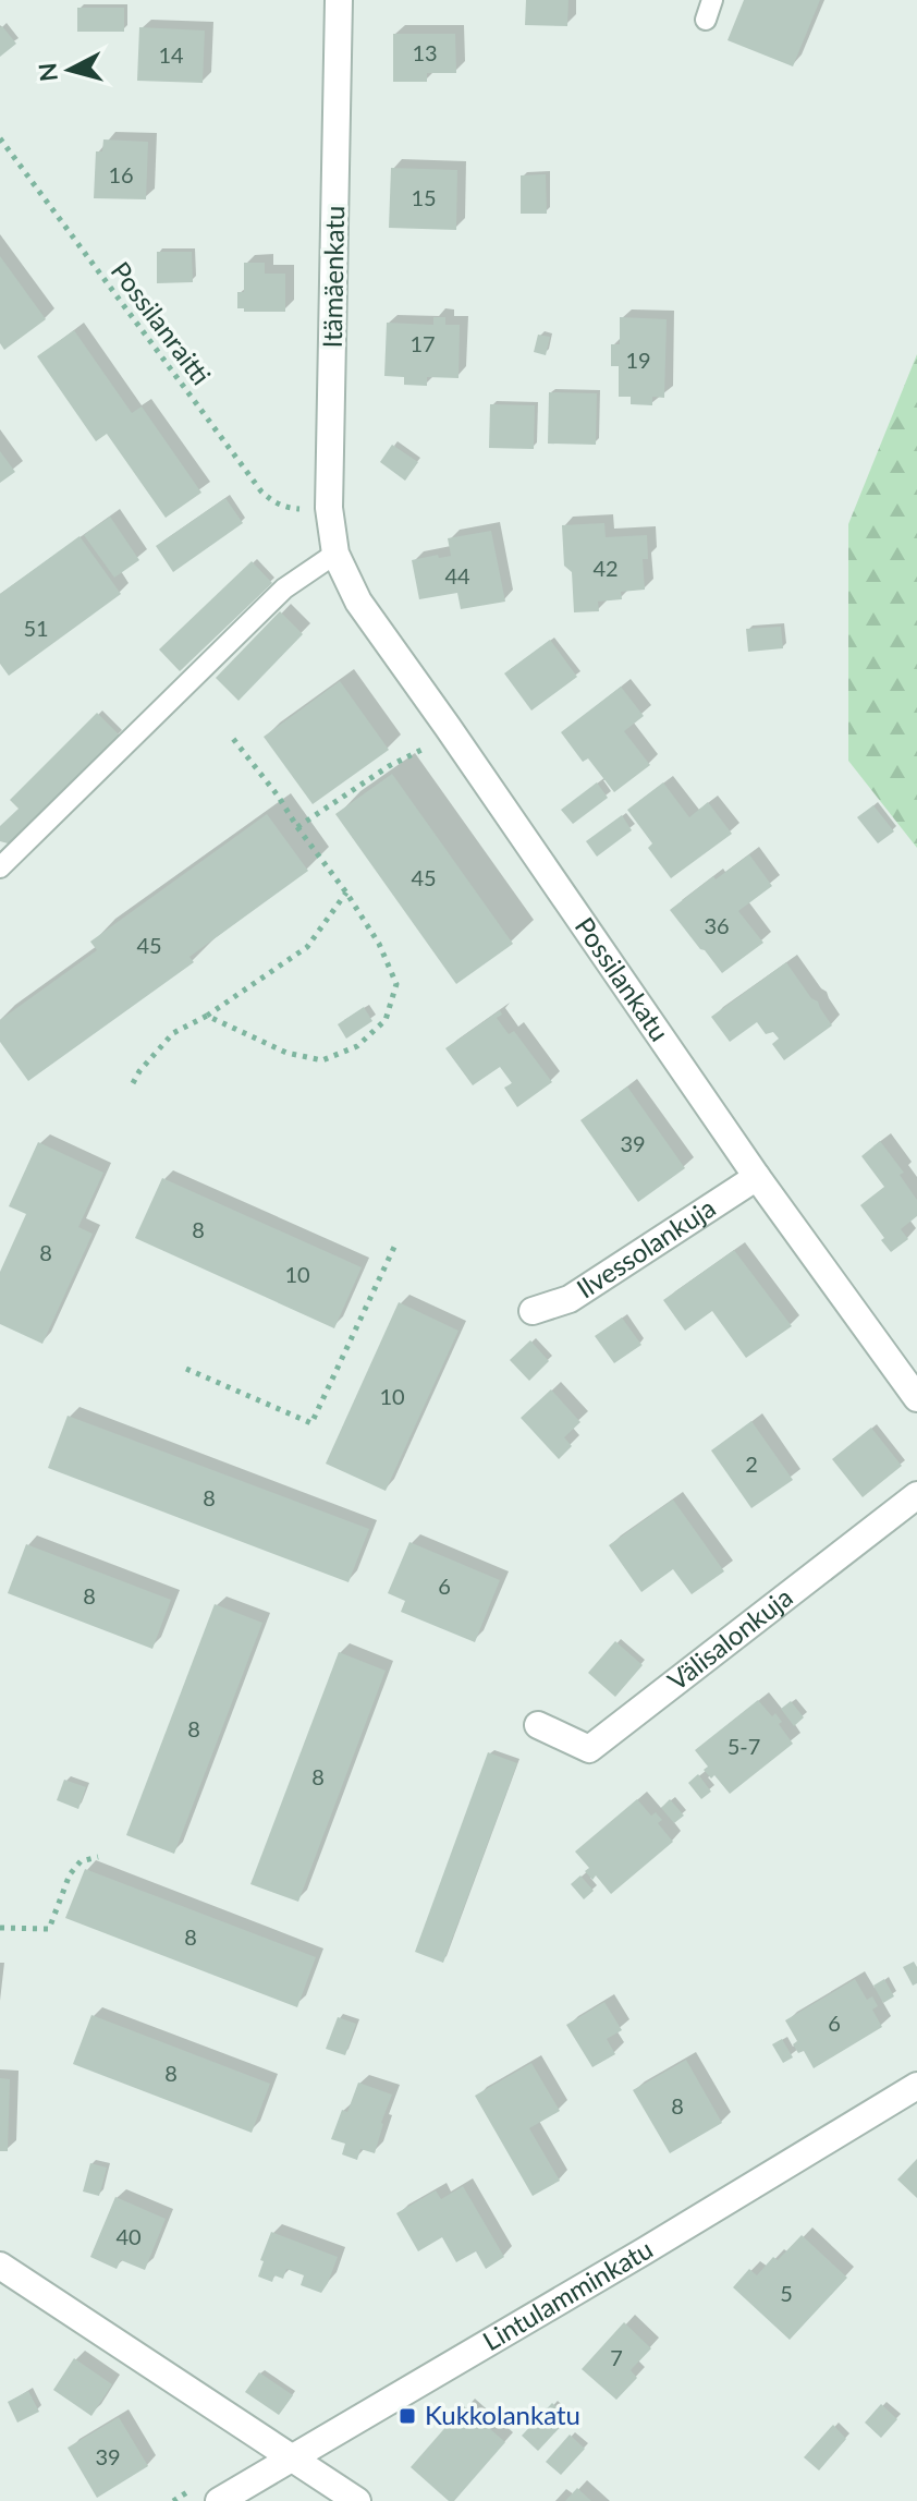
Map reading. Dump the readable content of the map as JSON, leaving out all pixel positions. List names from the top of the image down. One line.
{"streets":{"street":["Itämäenkatu","Possilankatu","Ilvessolankuja","Välisalonkuja","Lintulamminkatu"],"path":["Possilanraitti"]},"crossings":[["Itämäenkatu","Possilankatu"],["Possilankatu","Ilvessolankuja"]],"places":{"transit":["Kukkolankatu"]},"house_numbers":["13","14","16","15","17","19","42","44","51","45","36","45","39","8","8","10","10","2","8","6","8","8","5-7","8","8","6","8","8","40","5","7","39"],"north":"left"}
